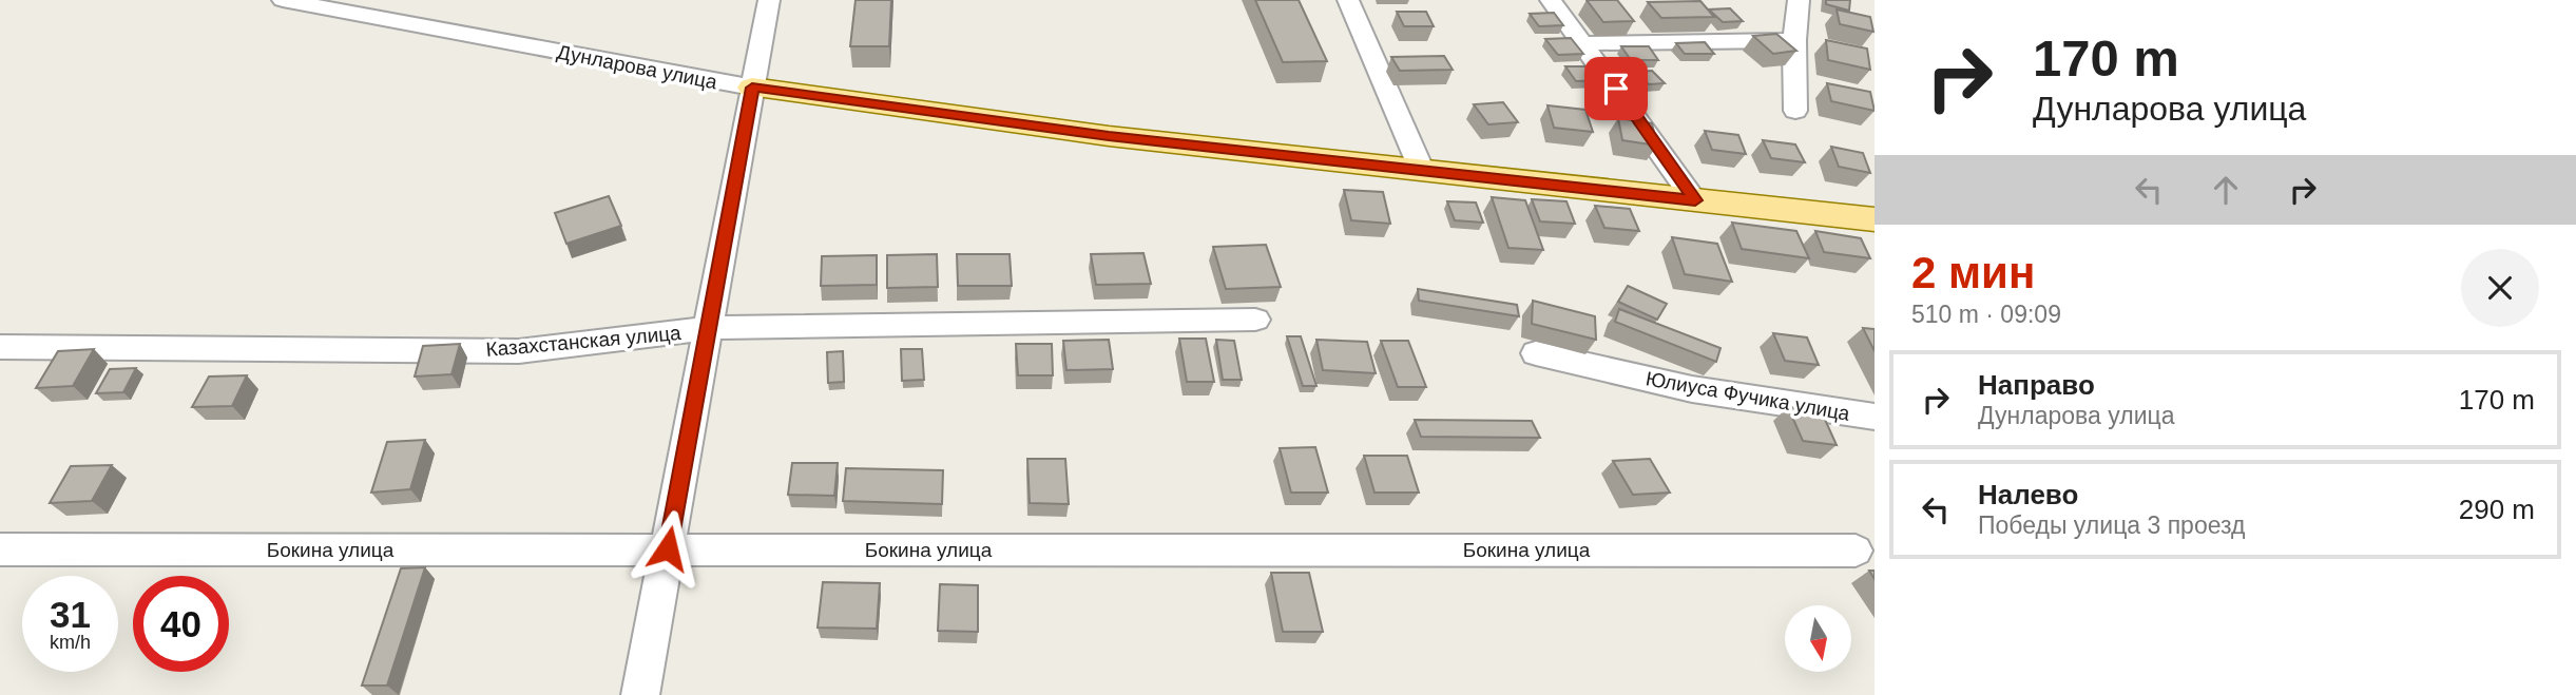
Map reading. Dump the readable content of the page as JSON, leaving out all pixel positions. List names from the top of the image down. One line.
{"streets":{"main road":["Дунларова улица"],"street":["Казахстанская улица","Юлиуса Фучика улица","Бокина улица"]},"north":"bottom","page":{"turn":["170 m","Дунларова улица"],"heading":["2 мин","510 m · 09:09"],"list":[{"name":"Направо","note":"Дунларова улица","value":"170 m"},{"name":"Налево","note":"Победы улица 3 проезд","value":"290 m"}],"speed":"31 km/h","limit":"40"}}
